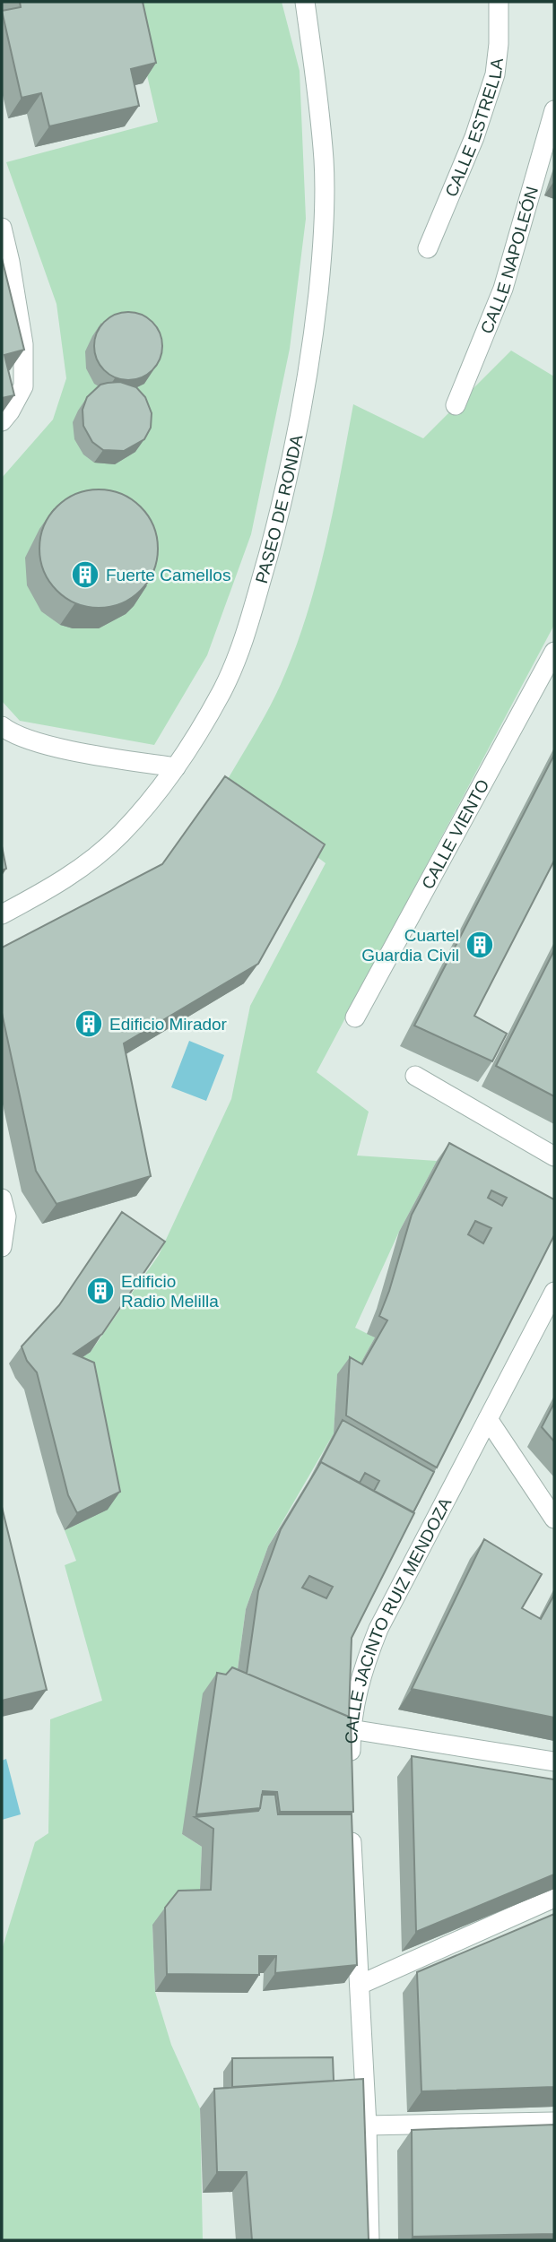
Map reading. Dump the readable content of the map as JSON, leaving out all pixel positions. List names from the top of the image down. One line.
{"streets":{"street":["CALLE ESTRELLA","CALLE NAPOLEÓN","PASEO DE RONDA","CALLE VIENTO","CALLE JACINTO RUIZ MENDOZA"]},"places":{"building":["Fuerte Camellos","Cuartel Guardia Civil","Edificio Mirador","Edificio Radio Melilla"]}}
